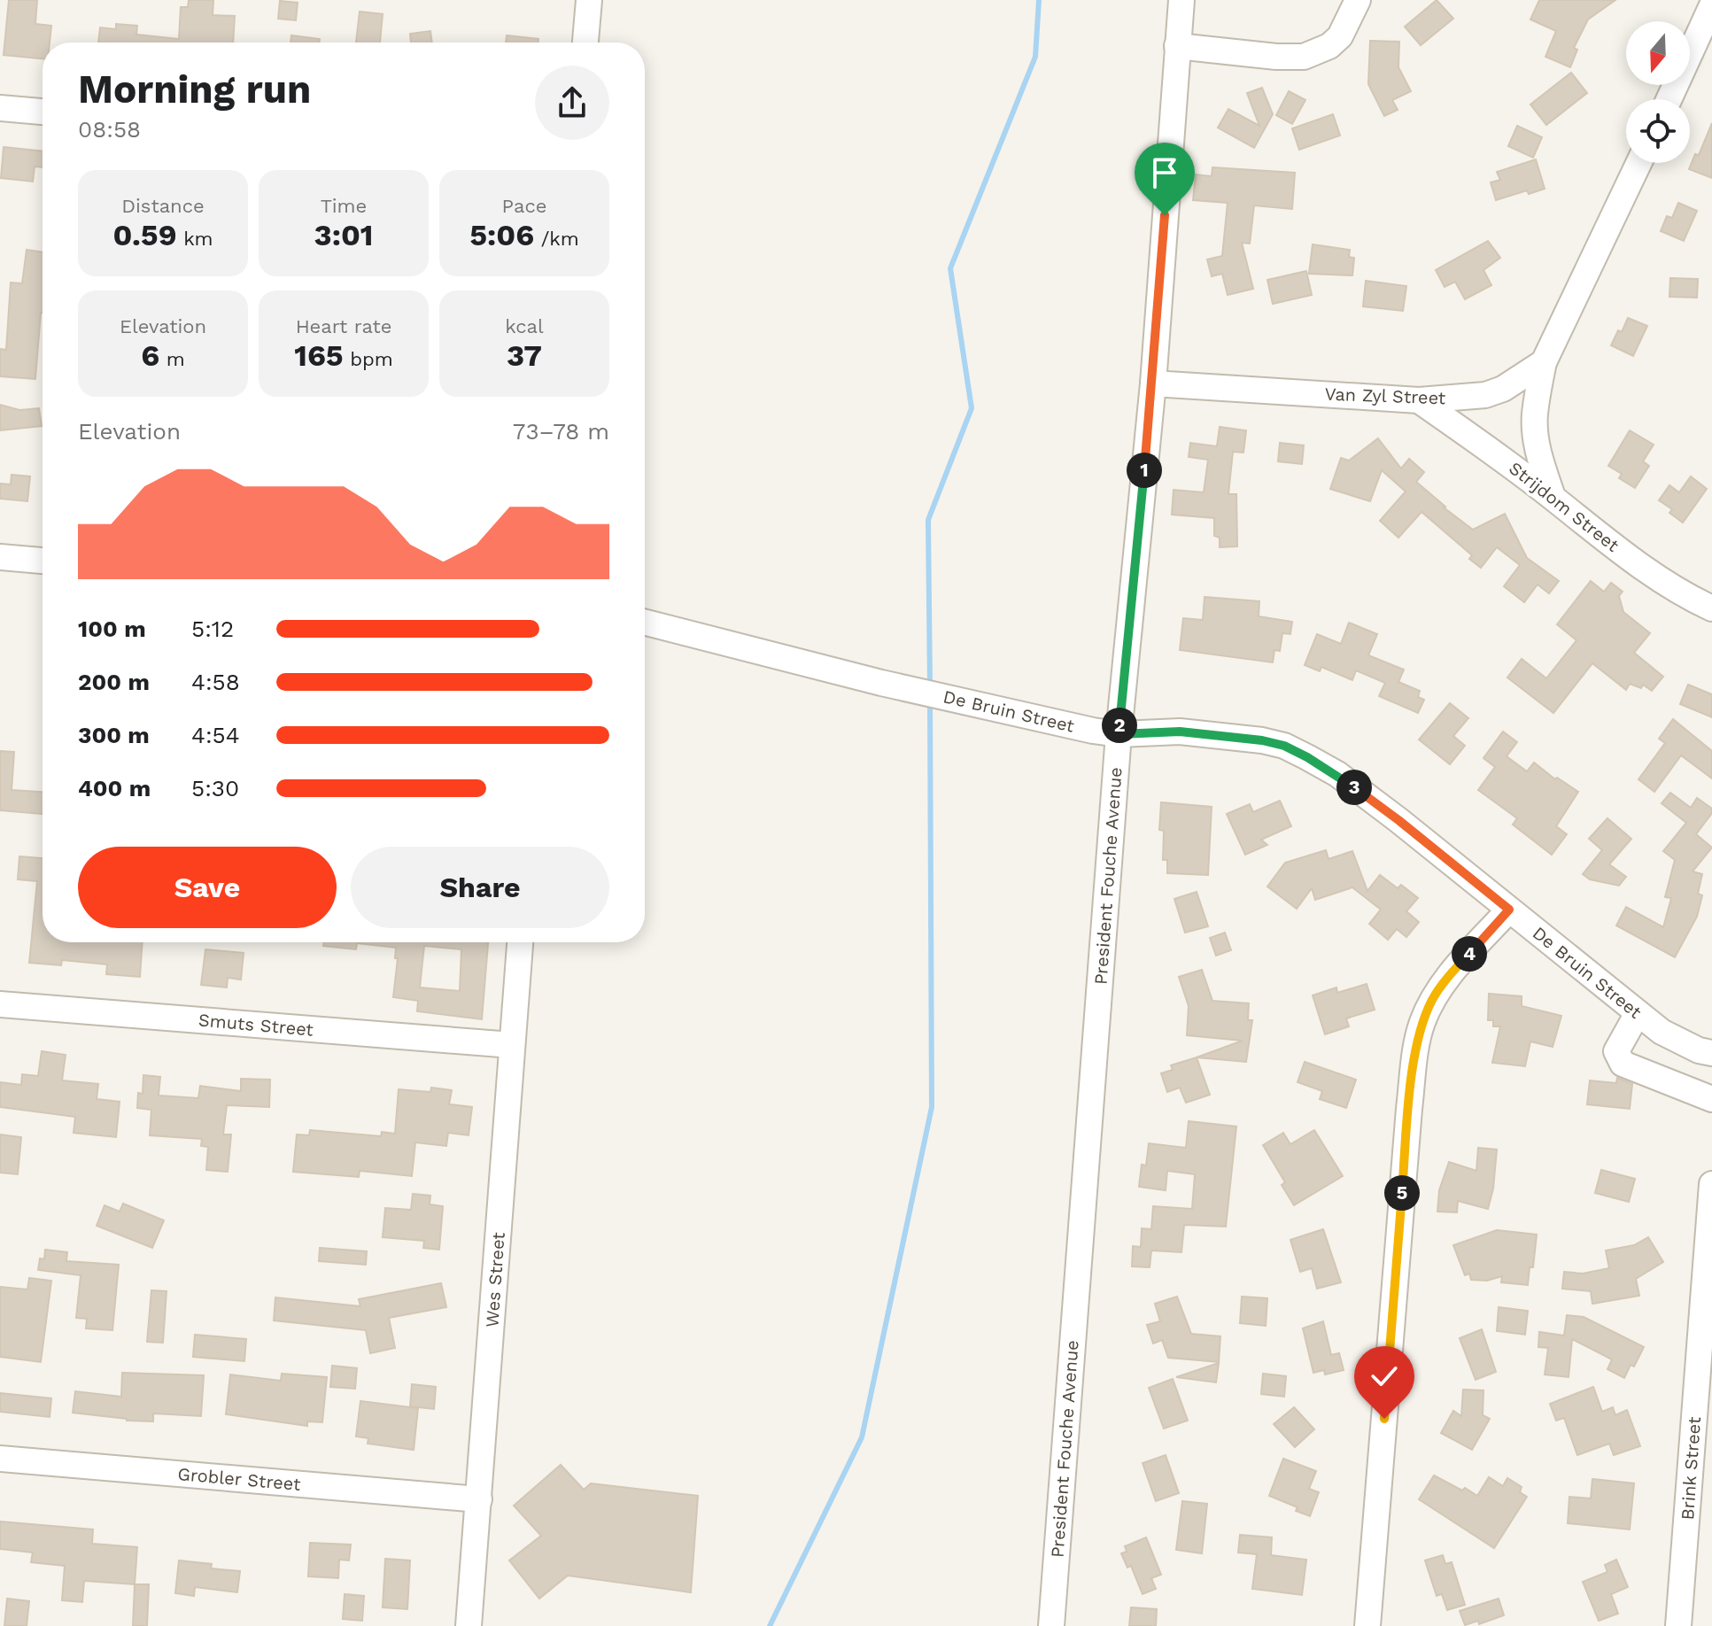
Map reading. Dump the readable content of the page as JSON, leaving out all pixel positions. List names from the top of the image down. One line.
{"streets":{"street":["Van Zyl Street","Strijdom Street","De Bruin Street","President Fouche Avenue","Smuts Street","Wes Street","Brink Street","Grobler Street"]},"crossings":[["Van Zyl Street","Strijdom Street"],["Van Zyl Street","President Fouche Avenue"],["De Bruin Street","President Fouche Avenue"],["Smuts Street","Wes Street"],["Wes Street","Grobler Street"]],"north":"bottom","page":{"heading":["Morning run","08:58"],"stats":[["Distance","0.59 km"],["Time","3:01"],["Pace","5:06 /km"],["Elevation","6 m"],["Heart rate","165 bpm"],["kcal","37"]],"chart":["Elevation","73–78 m"],"pins":["1","2","3","4","5"],"list":[{"name":"100 m","note":"5:12"},{"name":"200 m","note":"4:58"},{"name":"300 m","note":"4:54"},{"name":"400 m","note":"5:30"}],"buttons":["Save","Share"]}}
